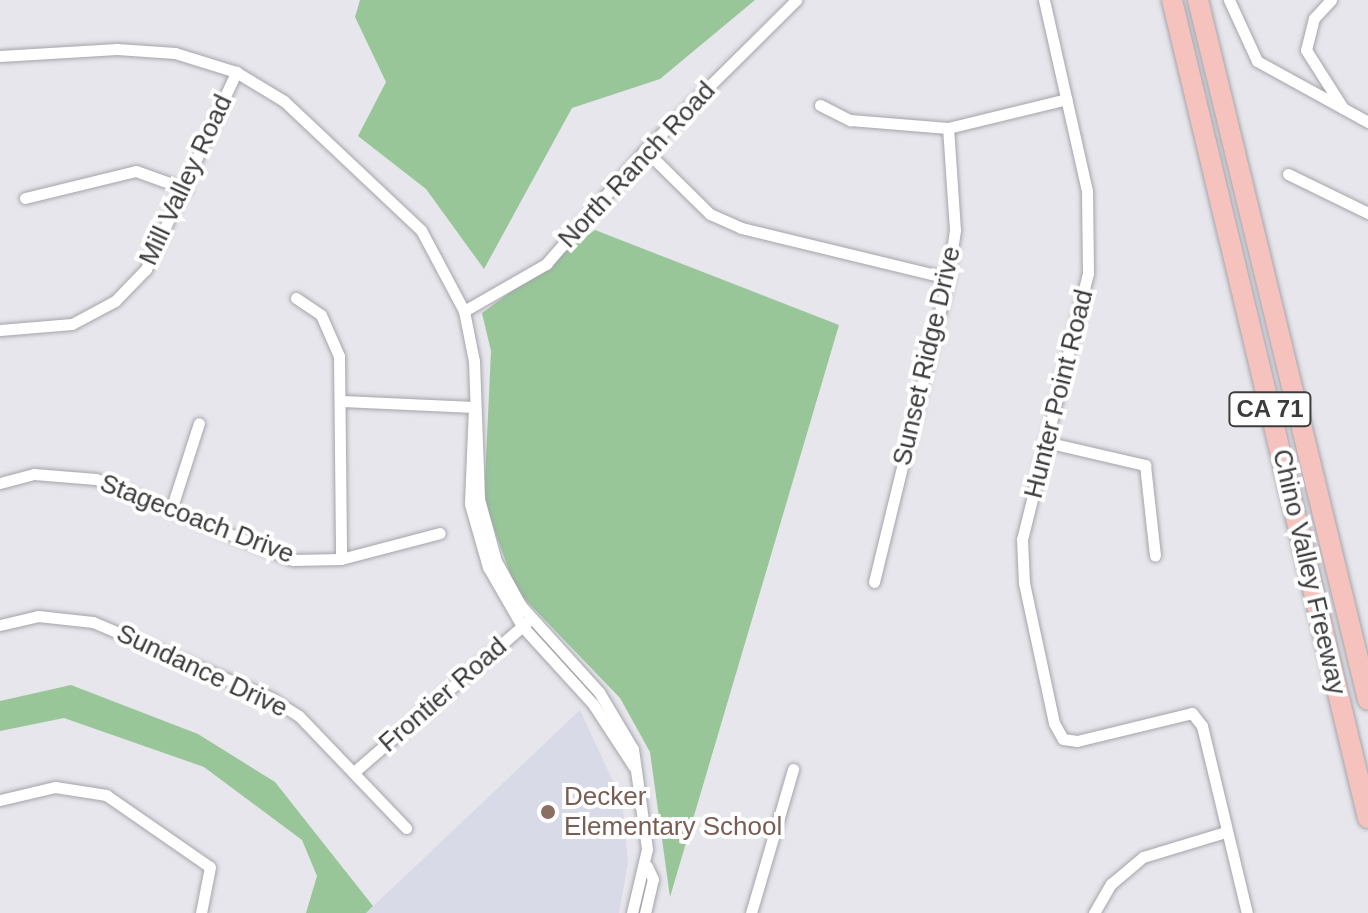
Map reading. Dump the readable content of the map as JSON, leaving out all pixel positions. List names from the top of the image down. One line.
{"streets":{"highway":["CA 71","Chino Valley Freeway"],"street":["North Ranch Road","Mill Valley Road","Sunset Ridge Drive","Hunter Point Road","Stagecoach Drive","Sundance Drive","Frontier Road"]},"crossings":[["Sundance Drive","Frontier Road"]],"places":["Decker Elementary School"]}
